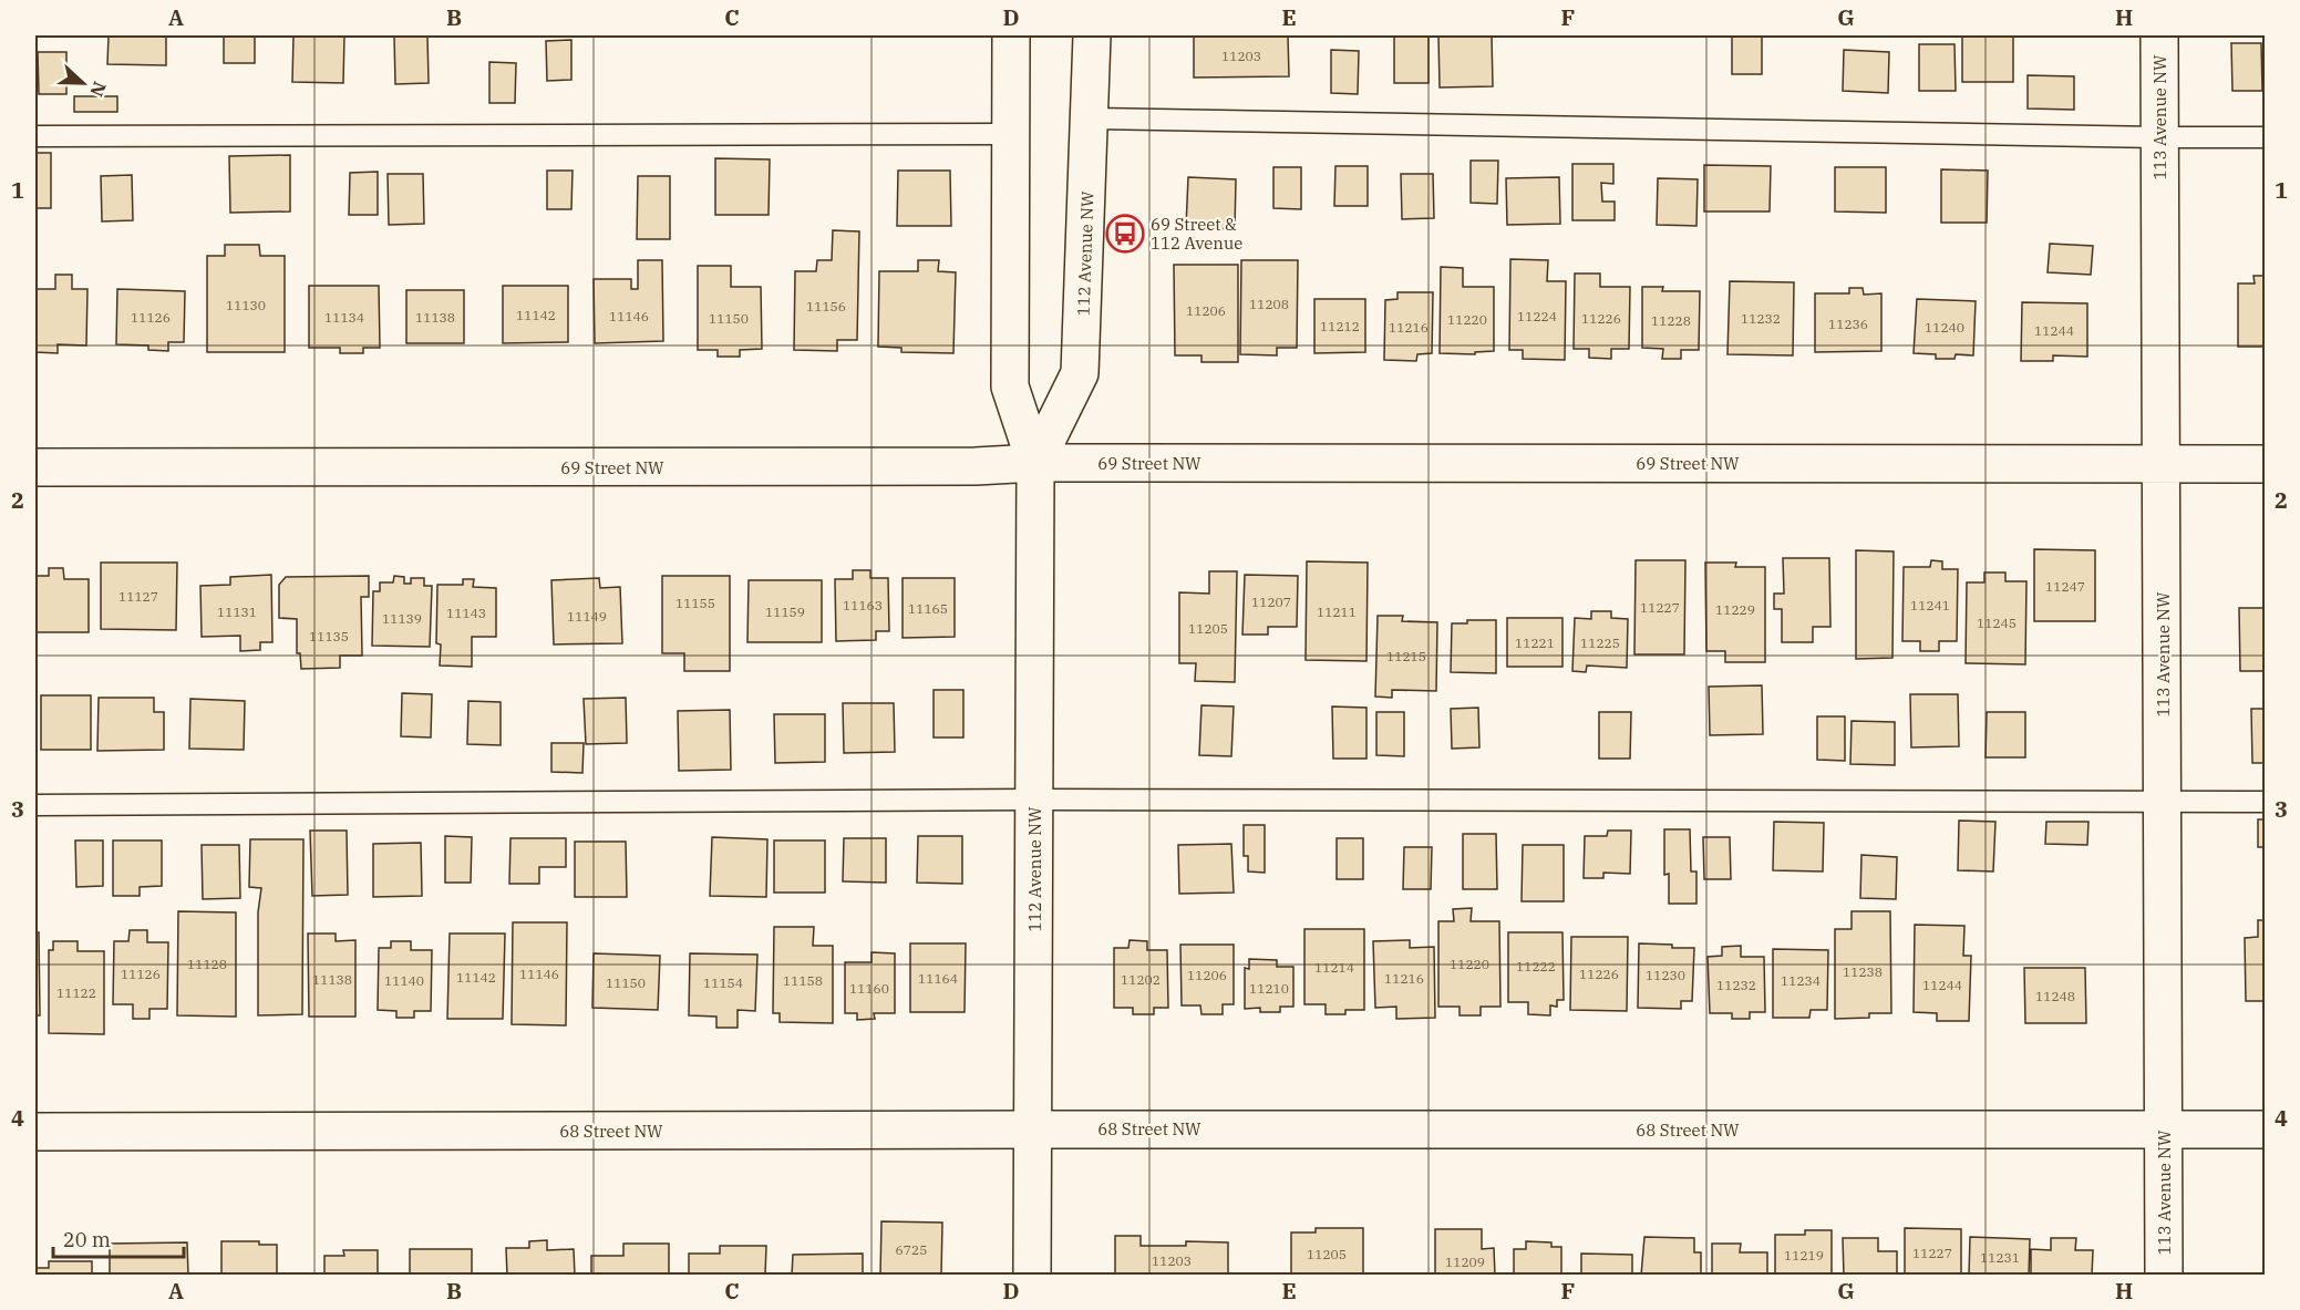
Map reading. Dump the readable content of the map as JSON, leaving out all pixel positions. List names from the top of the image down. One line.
{"streets":{"street":["113 Avenue NW","112 Avenue NW","69 Street NW","68 Street NW"]},"crossings":[["113 Avenue NW","69 Street NW"],["113 Avenue NW","68 Street NW"],["112 Avenue NW","69 Street NW"],["112 Avenue NW","68 Street NW"]],"places":{"bus stop":["69 Street & 112 Avenue"]},"house_numbers":["11203","11208","11130","11156","11206","11142","11146","11224","11126","11134","11138","11150","11226","11232","11220","11228","11236","11212","11216","11240","11244","11247","11127","11207","11155","11163","11241","11227","11165","11229","11131","11159","11211","11143","11149","11139","11245","11205","11135","11221","11225","11215","11128","11220","11222","11214","11238","11126","11146","11226","11206","11230","11142","11164","11216","11138","11202","11140","11158","11234","11150","11154","11232","11244","11160","11210","11122","11248","6725","11227","11205","11219","11231","11203","11209"],"scale_bar":"20 m","north":"right","grid":{"columns":["A","B","C","D","E","F","G","H"],"rows":["1","2","3","4"]}}
